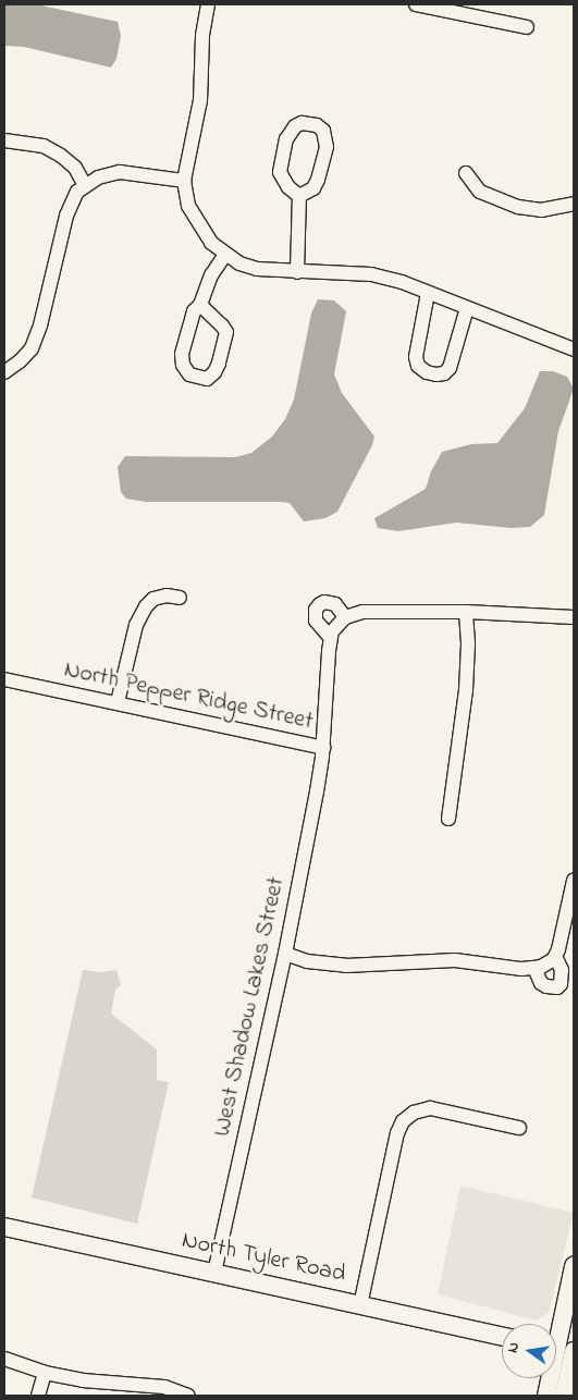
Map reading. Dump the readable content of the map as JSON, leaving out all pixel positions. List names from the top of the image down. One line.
{"streets":{"main road":["North Tyler Road"],"street":["North Pepper Ridge Street","West Shadow Lakes Street"]},"crossings":[["North Pepper Ridge Street","West Shadow Lakes Street"],["West Shadow Lakes Street","North Tyler Road"]],"north":"left"}
